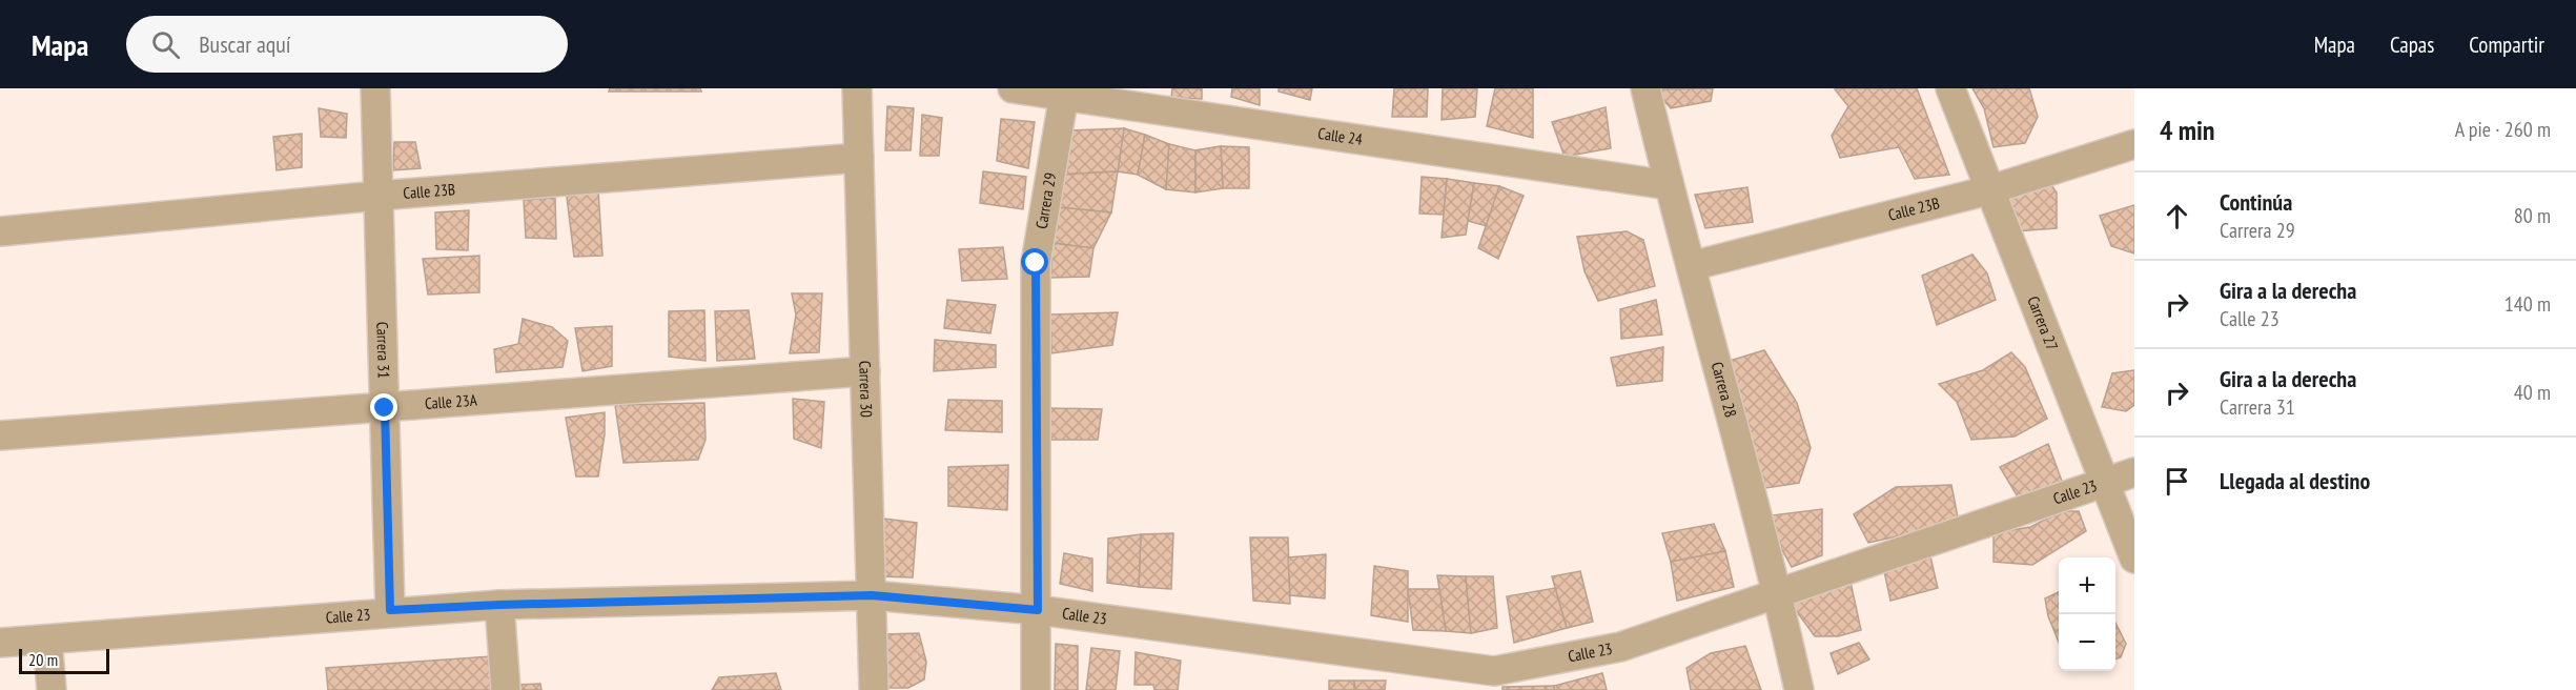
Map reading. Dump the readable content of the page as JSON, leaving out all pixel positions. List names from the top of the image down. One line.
{"streets":{"street":["Calle 24","Calle 23B","Carrera 29","Carrera 27","Carrera 31","Carrera 30","Carrera 28","Calle 23A","Calle 23"]},"crossings":[["Calle 24","Carrera 29"],["Calle 24","Carrera 28"],["Calle 23B","Carrera 27"],["Calle 23B","Carrera 31"],["Calle 23B","Carrera 30"],["Calle 23B","Carrera 28"],["Carrera 29","Calle 23"],["Carrera 27","Calle 23"],["Carrera 31","Calle 23A"],["Carrera 31","Calle 23"],["Carrera 30","Calle 23A"],["Carrera 30","Calle 23"],["Carrera 28","Calle 23"]],"scale_bar":"20 m","page":{"header":"Mapa","search":"Buscar aquí","nav":["Mapa","Capas","Compartir"],"heading":["4 min","A pie · 260 m"],"list":[["Continúa","Carrera 29","80 m"],["Gira a la derecha","Calle 23","140 m"],["Gira a la derecha","Carrera 31","40 m"],"Llegada al destino"],"map_buttons":["+","−"],"scale":"20 m"}}
